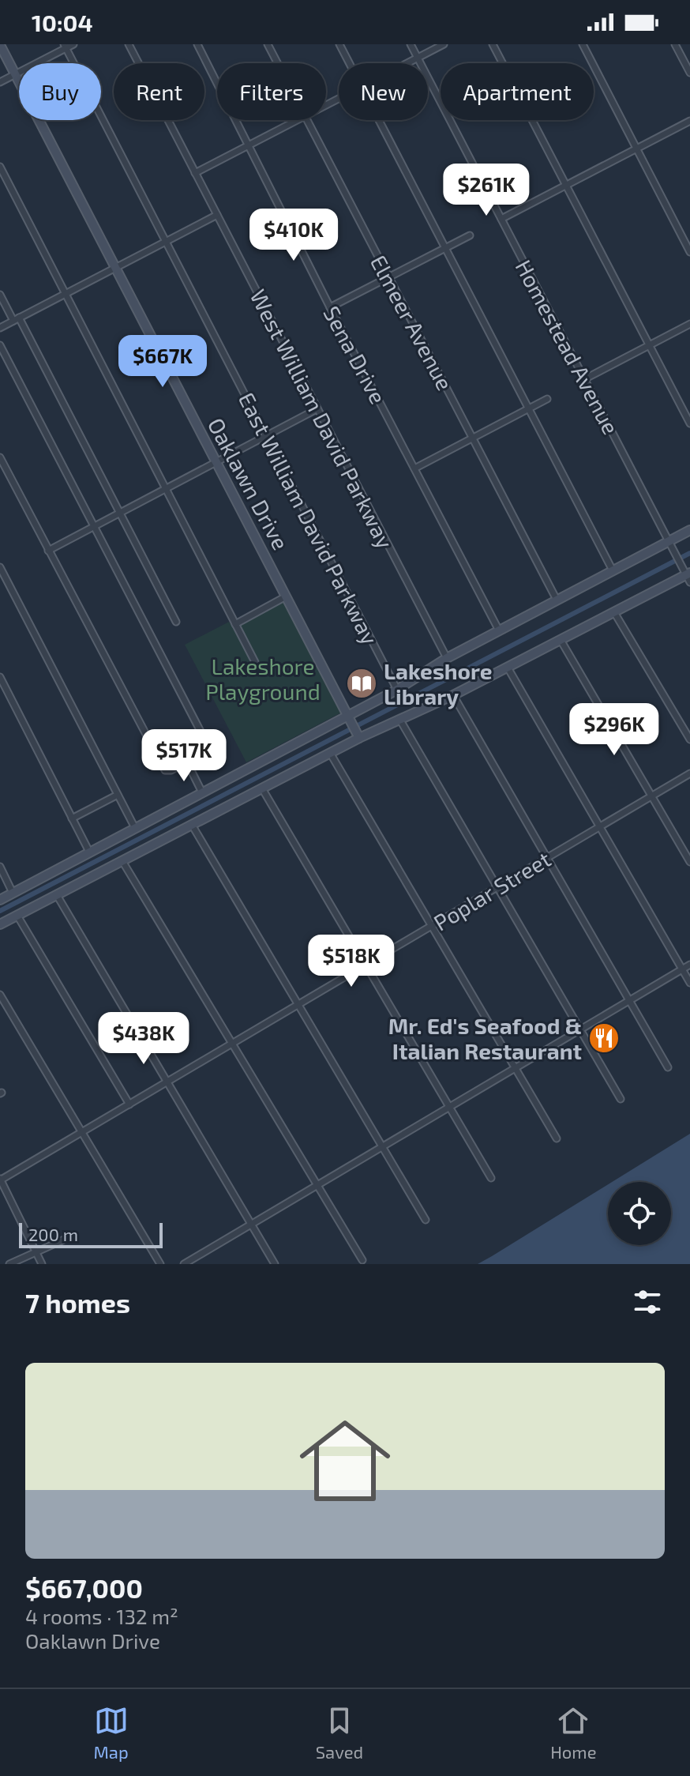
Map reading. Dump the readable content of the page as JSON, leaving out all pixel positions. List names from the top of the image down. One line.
{"streets":{"main road":["Oaklawn Drive"],"street":["Elmeer Avenue","Homestead Avenue","Sena Drive","West William David Parkway","East William David Parkway","Poplar Street"]},"parks":["Lakeshore Playground"],"places":{"library":["Lakeshore Library"],"restaurant":["Mr. Ed's Seafood & Italian Restaurant"]},"scale_bar":"200 m","page":{"status":"10:04","chip":["Buy","Rent","Filters","New","Apartment"],"price":["$261K","$410K","$667K","$296K","$517K","$518K","$438K"],"scale":"200 m","heading":"7 homes","list":[{"name":"$667,000","note":"4 rooms · 132 m² · Oaklawn Drive"}],"tabs":["Map","Saved","Home"]}}
